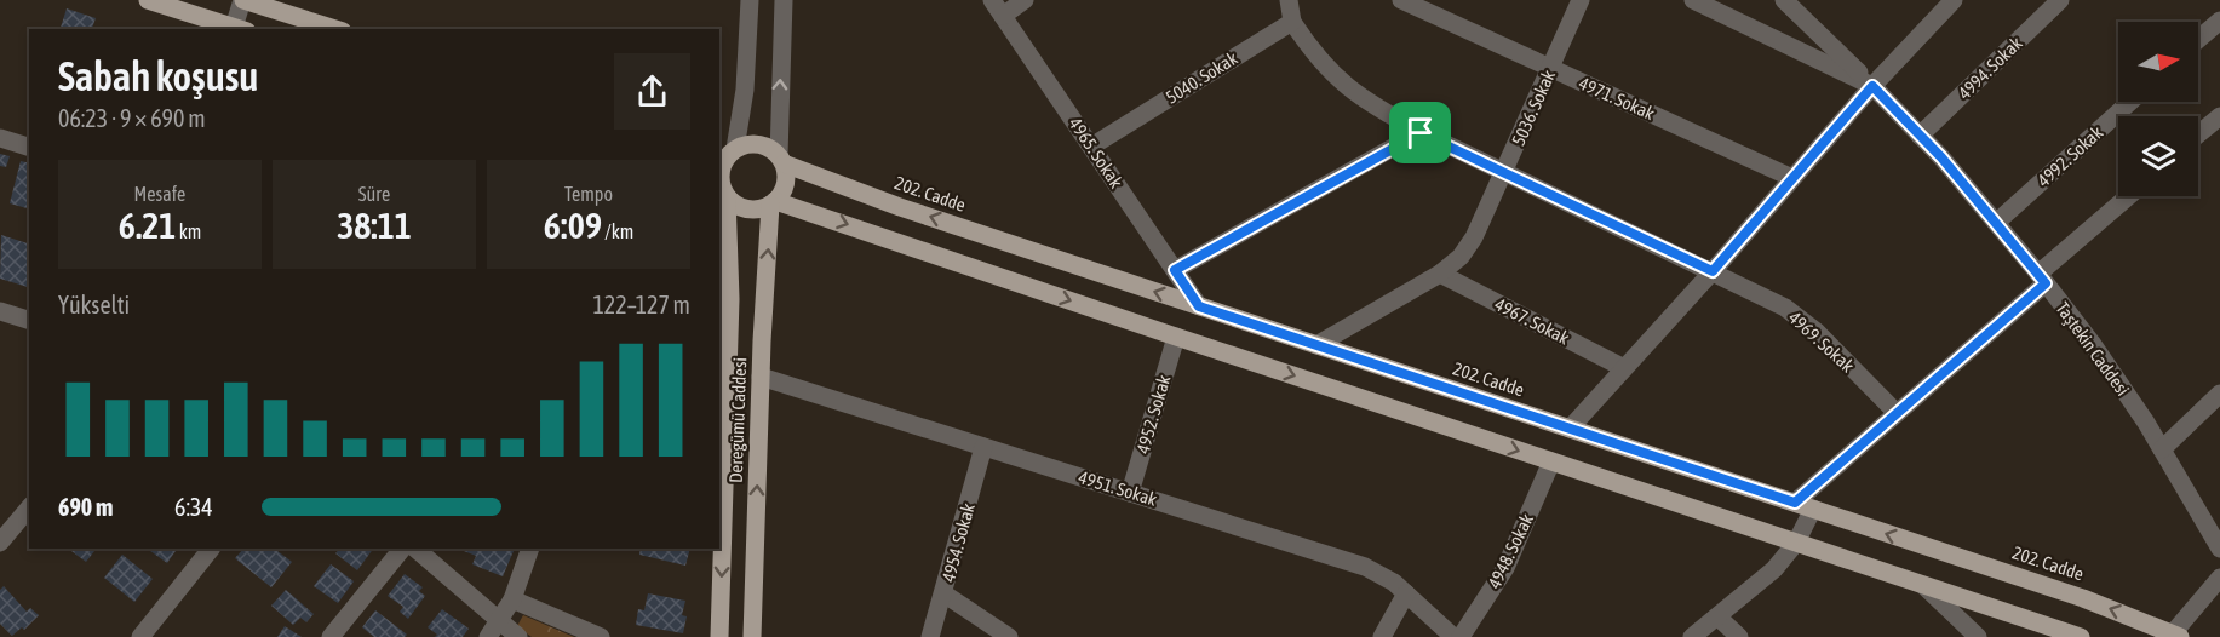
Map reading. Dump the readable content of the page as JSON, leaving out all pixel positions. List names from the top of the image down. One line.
{"streets":{"main road":["202. Cadde","Deregümü Caddesi"],"street":["4994. Sokak","5040. Sokak","4971. Sokak","5036. Sokak","4965. Sokak","4992. Sokak","4967. Sokak","4969. Sokak","Taştekin Caddesi","4952. Sokak","4951. Sokak","4954. Sokak","4948. Sokak"]},"crossings":[["4994. Sokak","Taştekin Caddesi"],["5040. Sokak","4965. Sokak"],["5040. Sokak","4969. Sokak"],["4971. Sokak","5036. Sokak"],["5036. Sokak","202. Cadde"],["5036. Sokak","4967. Sokak"],["5036. Sokak","4969. Sokak"],["4965. Sokak","202. Cadde"],["4992. Sokak","Taştekin Caddesi"],["202. Cadde","Deregümü Caddesi"],["4952. Sokak","4951. Sokak"],["Deregümü Caddesi","4951. Sokak"],["4951. Sokak","4954. Sokak"]],"north":"right","page":{"heading":["Sabah koşusu","06:23 · 9 × 690 m"],"stats":[["Mesafe","6.21 km"],["Süre","38:11"],["Tempo","6:09 /km"]],"chart":["Yükselti","122–127 m"],"list":[{"name":"690 m","note":"6:34"}]}}
